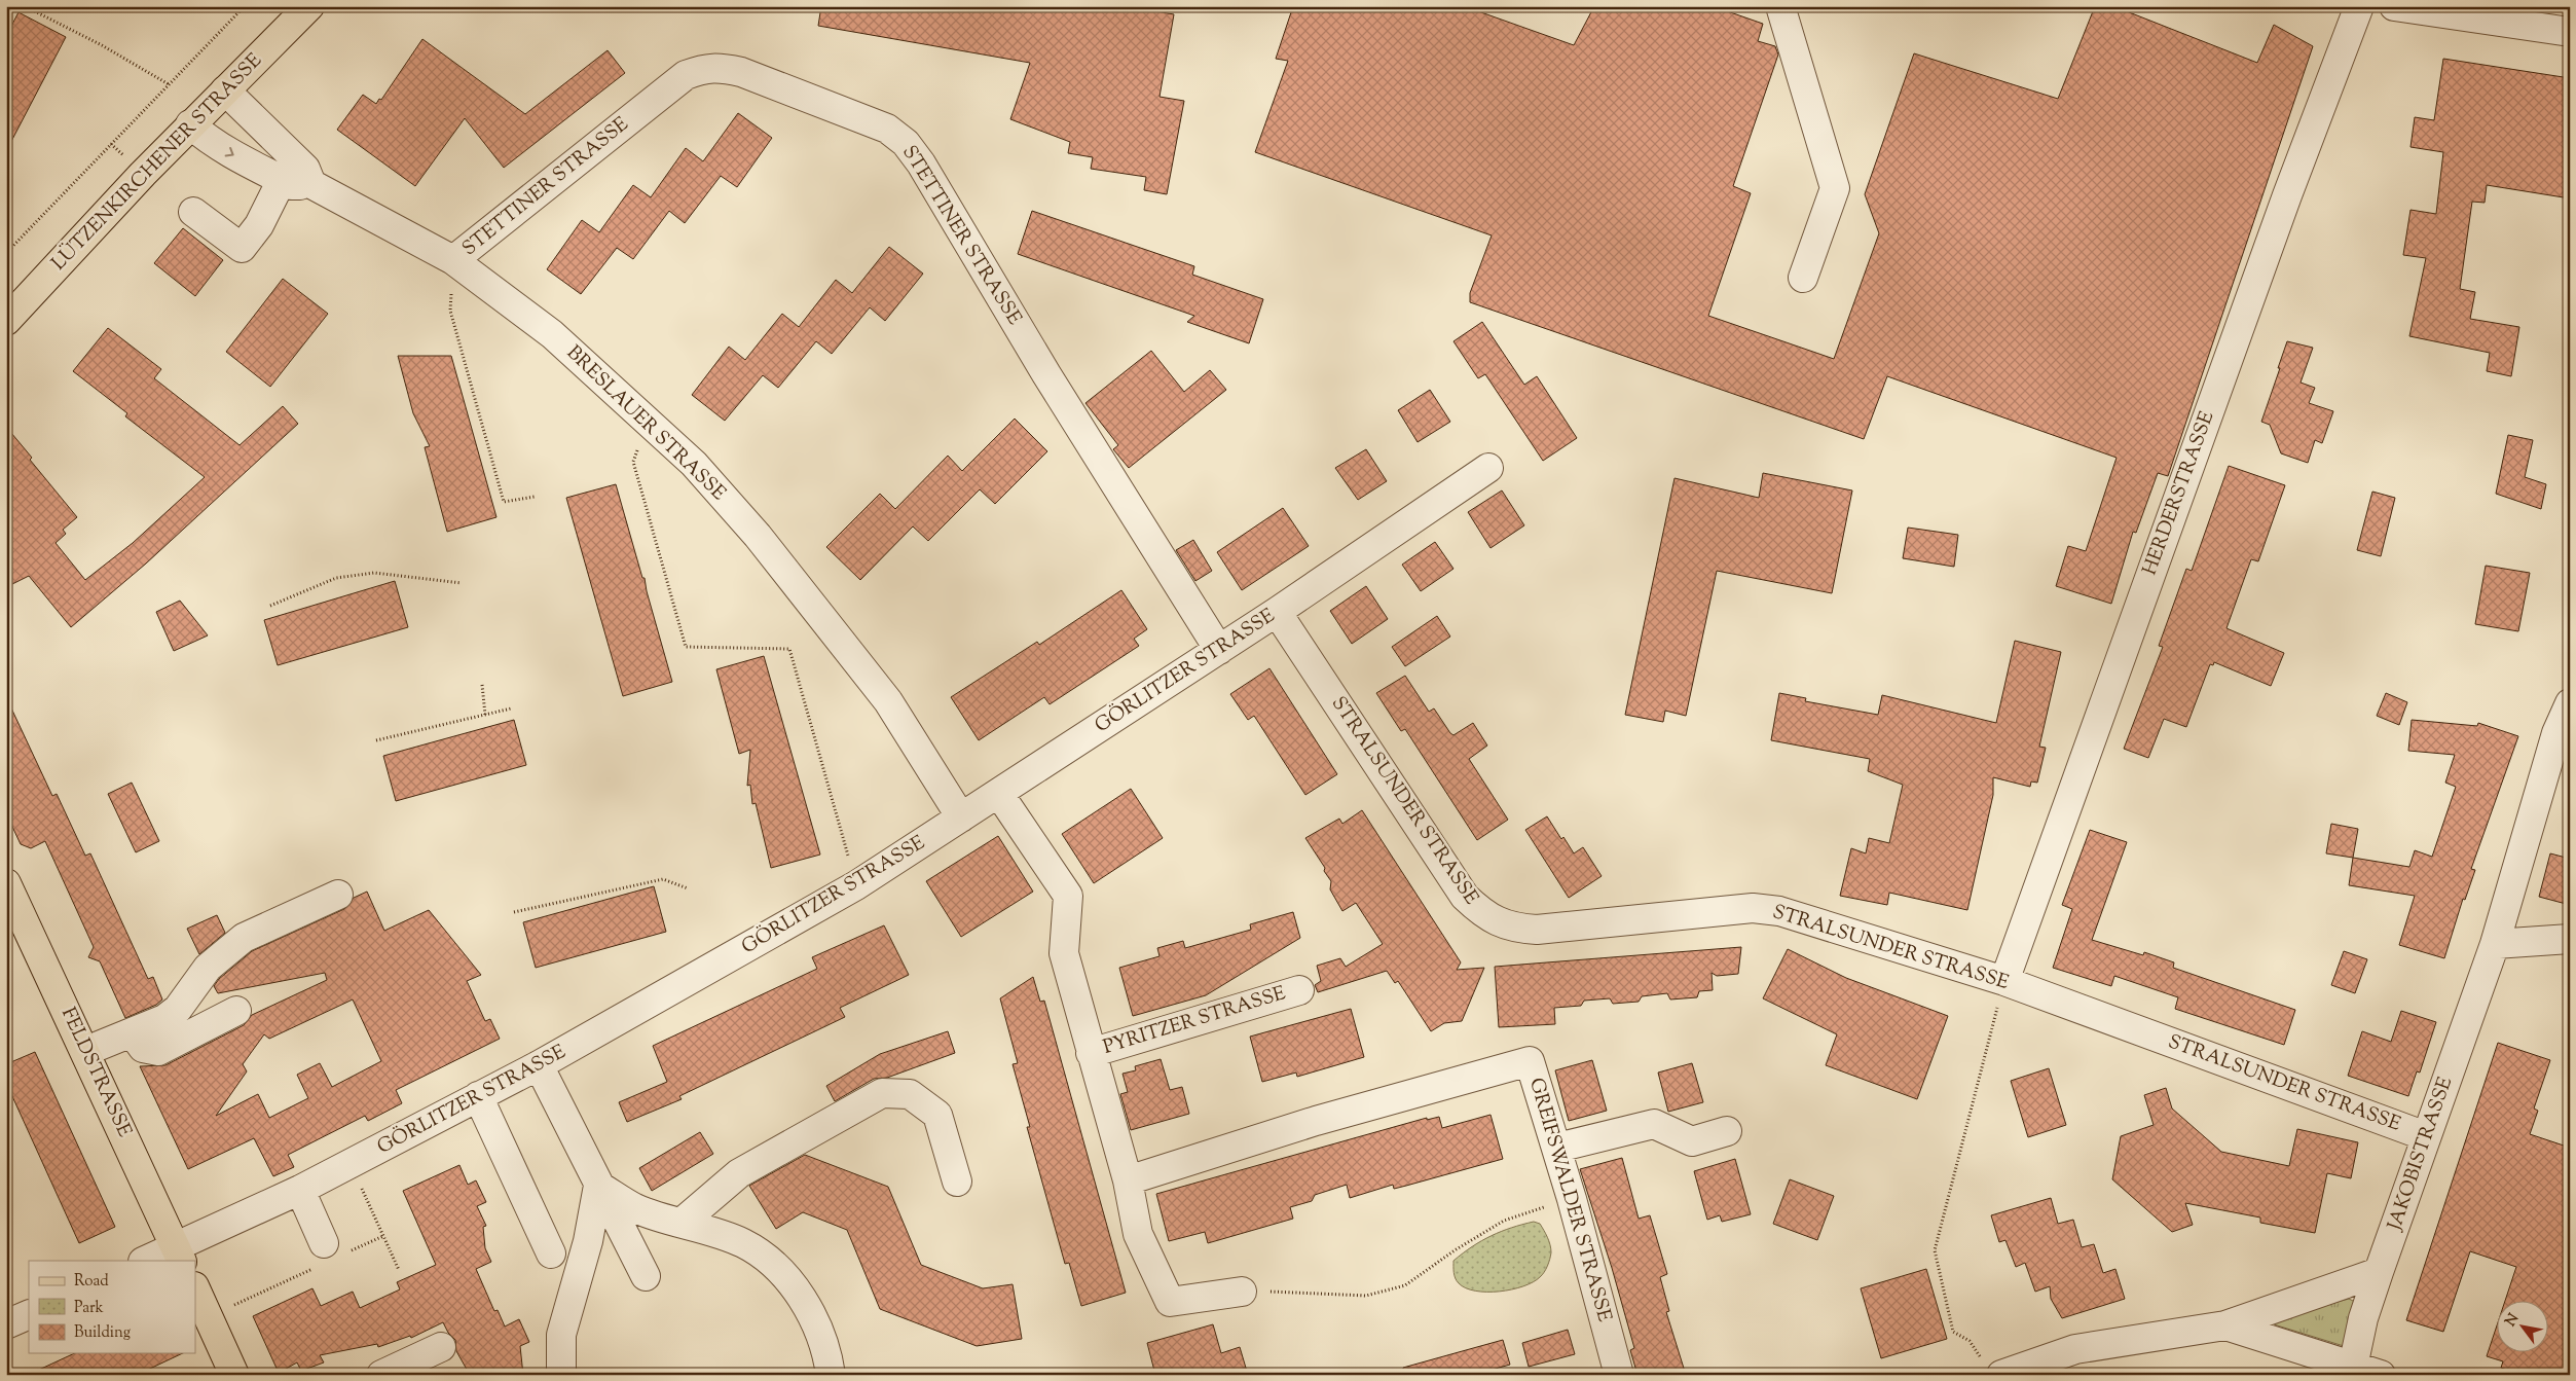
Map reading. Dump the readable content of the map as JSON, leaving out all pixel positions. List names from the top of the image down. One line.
{"streets":{"main road":["LÜTZENKIRCHENER STRASSE","FELDSTRASSE"],"street":["STETTINER STRASSE","BRESLAUER STRASSE","HERDERSTRASSE","GÖRLITZER STRASSE","STRALSUNDER STRASSE","PYRITZER STRASSE","JAKOBISTRASSE","GREIFSWALDER STRASSE"]},"crossings":[["LÜTZENKIRCHENER STRASSE","BRESLAUER STRASSE"],["STETTINER STRASSE","BRESLAUER STRASSE"],["STETTINER STRASSE","GÖRLITZER STRASSE"],["BRESLAUER STRASSE","GÖRLITZER STRASSE"],["HERDERSTRASSE","STRALSUNDER STRASSE"],["GÖRLITZER STRASSE","STRALSUNDER STRASSE"],["GÖRLITZER STRASSE","PYRITZER STRASSE"],["GÖRLITZER STRASSE","FELDSTRASSE"],["STRALSUNDER STRASSE","JAKOBISTRASSE"],["PYRITZER STRASSE","GREIFSWALDER STRASSE"]],"legend":["Road","Park","Building"],"north":"top left"}
